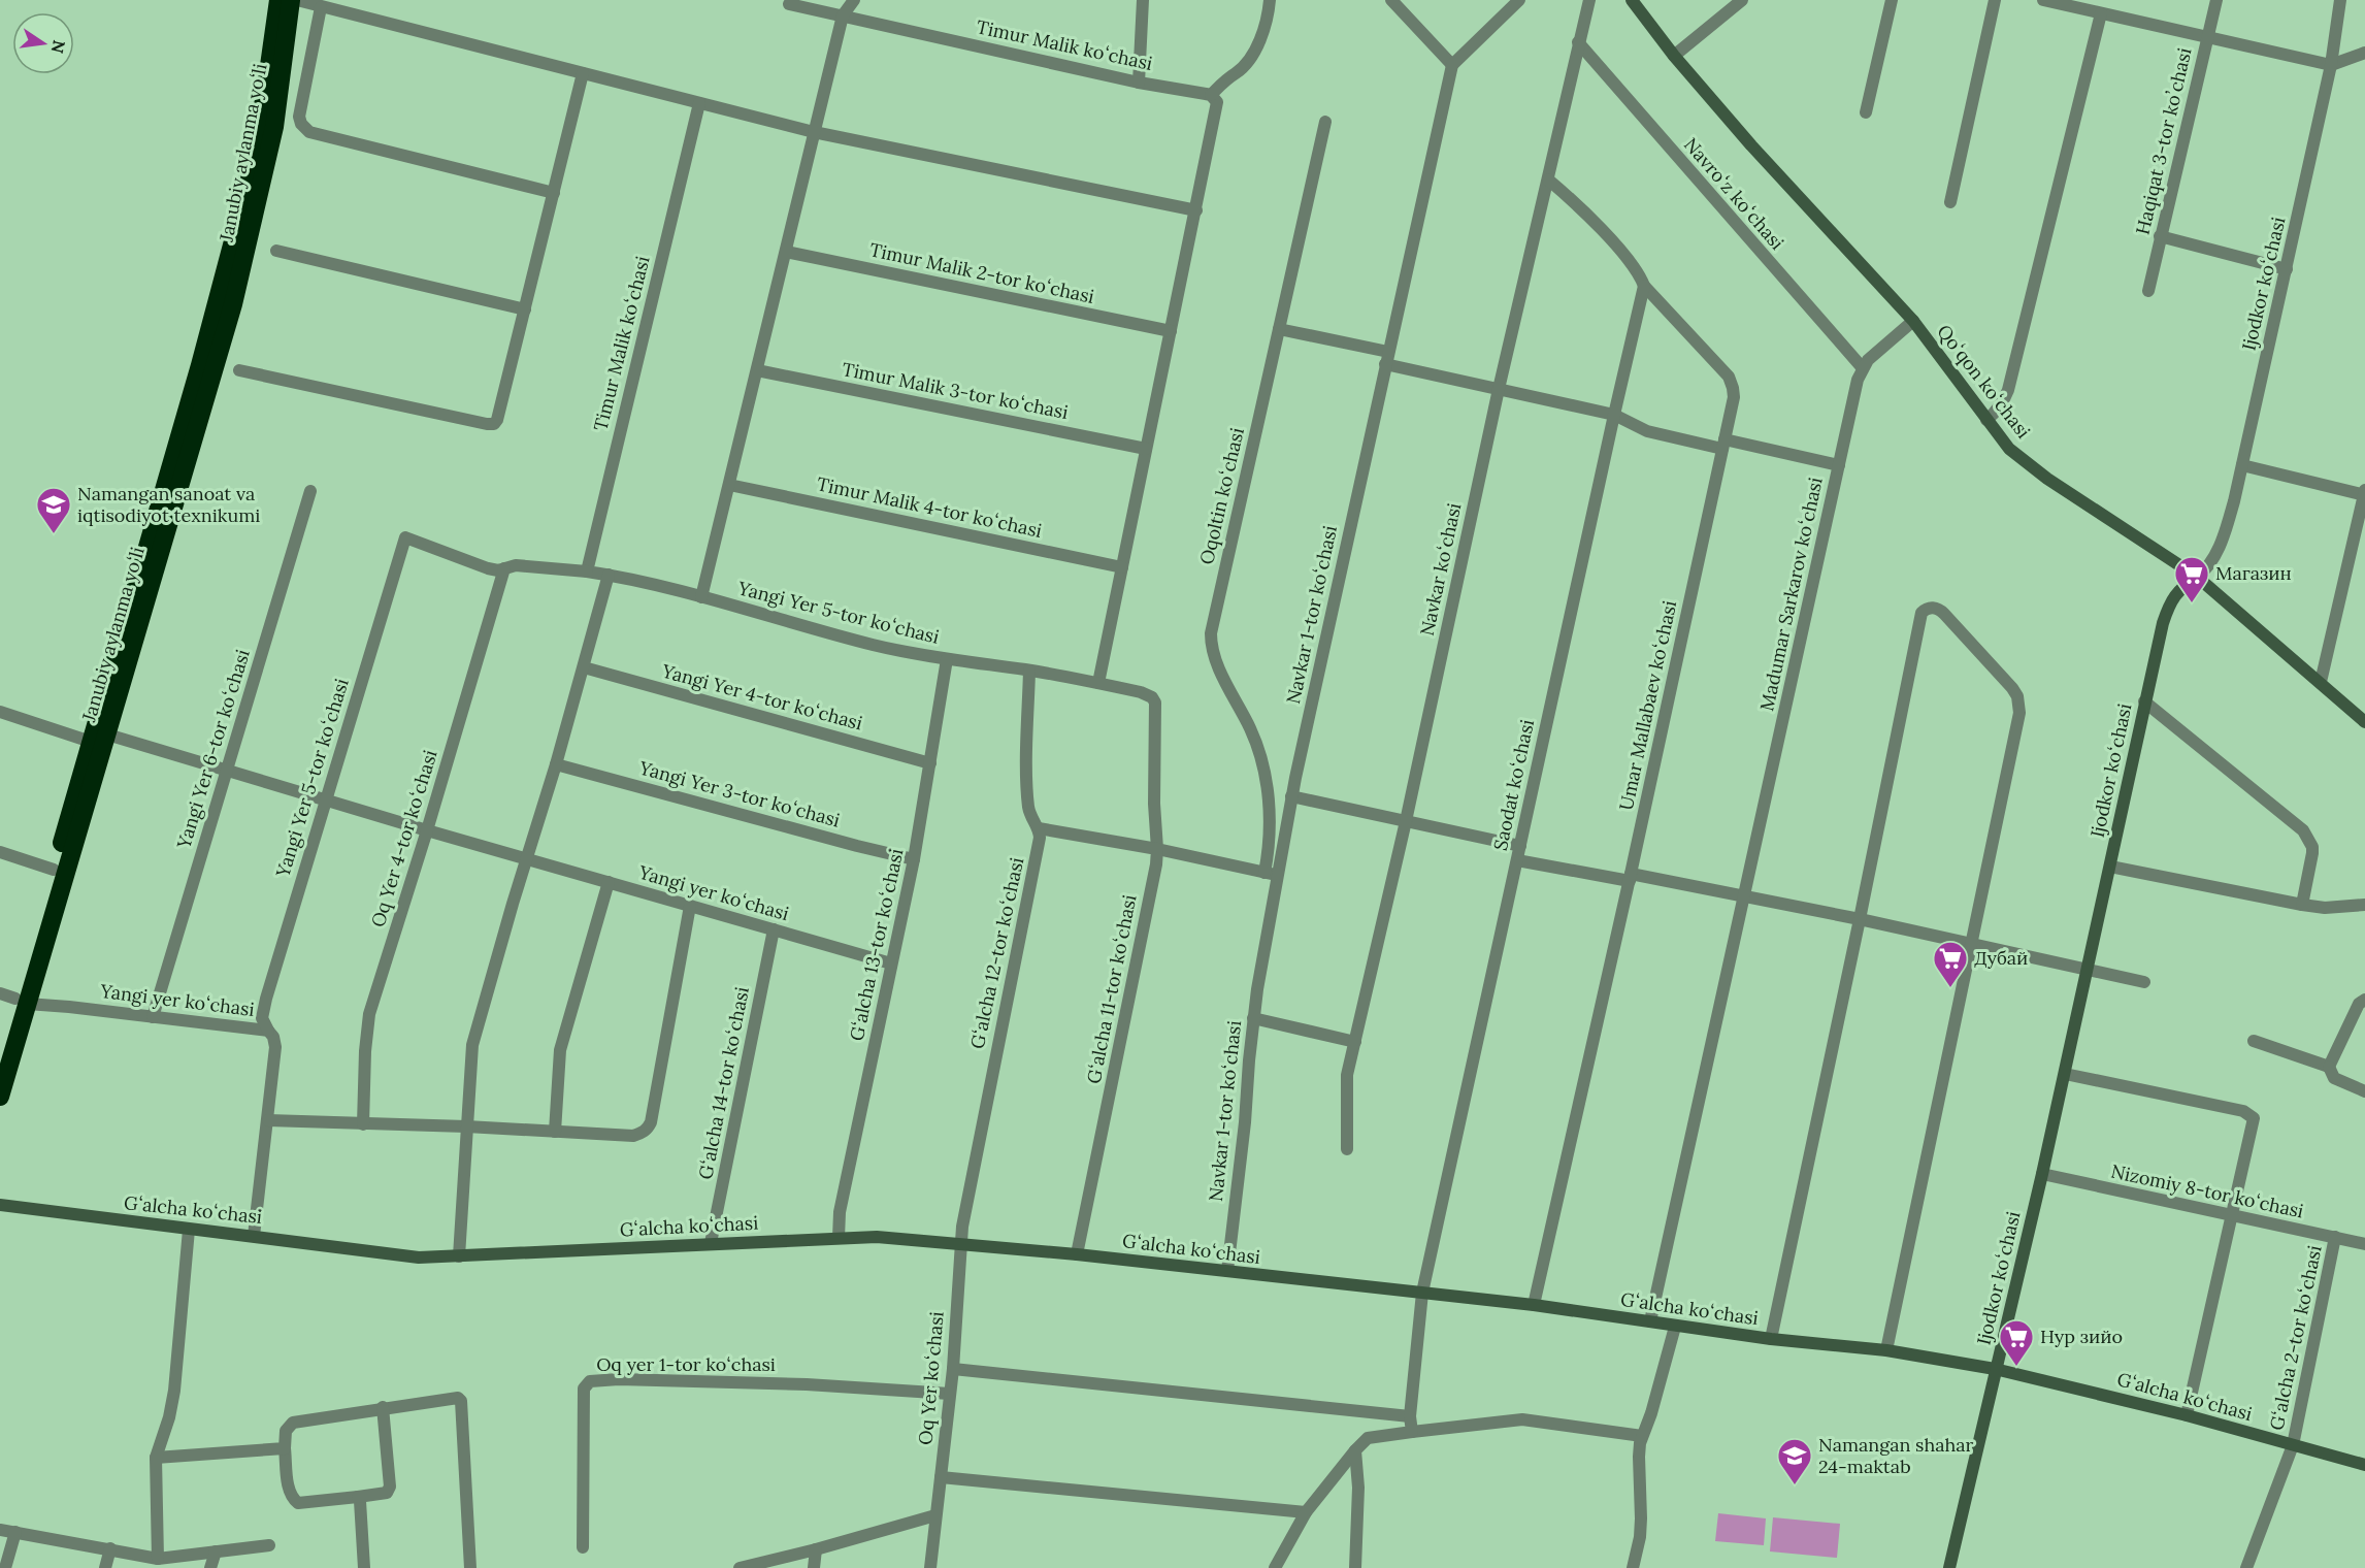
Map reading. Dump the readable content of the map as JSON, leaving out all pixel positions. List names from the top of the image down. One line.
{"streets":{"highway":["Janubiy aylanma yoʻli"],"street":["Timur Malik koʻchasi","Haqiqat 3-tor koʼchasi","Navroʻz koʻchasi","Timur Malik 2-tor koʻchasi","Ijodkor koʻchasi","Qoʻqon koʻchasi","Timur Malik 3-tor koʻchasi","Oqoltin koʻchasi","Timur Malik 4-tor koʻchasi","Navkar koʻchasi","Madumar Sarkarov koʻchasi","Yangi Yer 5-tor koʻchasi","Navkar 1-tor koʻchasi","Yangi Yer 4-tor koʻchasi","Umar Mallabaev koʻchasi","Yangi Yer 6-tor koʻchasi","Saodat koʻchasi","Yangi Yer 3-tor koʻchasi","Oq Yer 4-tor koʻchasi","Yangi yer koʻchasi","Gʻalcha 13-tor koʻchasi","Gʻalcha 12-tor koʻchasi","Gʻalcha 11-tor koʻchasi","Gʻalcha 14-tor koʻchasi","Nizomiy 8-tor koʻchasi","Gʻalcha koʻchasi","Gʻalcha 2-tor koʻchasi","Oq yer 1-tor koʻchasi","Oq Yer koʻchasi"]},"crossings":[["Janubiy aylanma yoʻli","Yangi yer koʻchasi"],["Navroʻz koʻchasi","Navkar koʻchasi"],["Navroʻz koʻchasi","Madumar Sarkarov koʻchasi"],["Ijodkor koʻchasi","Qoʻqon koʻchasi"],["Ijodkor koʻchasi","Nizomiy 8-tor koʻchasi"],["Ijodkor koʻchasi","Gʻalcha koʻchasi"],["Qoʻqon koʻchasi","Madumar Sarkarov koʻchasi"],["Oqoltin koʻchasi","Navkar 1-tor koʻchasi"],["Navkar koʻchasi","Umar Mallabaev koʻchasi"],["Madumar Sarkarov koʻchasi","Gʻalcha koʻchasi"],["Yangi Yer 5-tor koʻchasi","Oq Yer 4-tor koʻchasi"],["Yangi Yer 5-tor koʻchasi","Yangi yer koʻchasi"],["Yangi Yer 5-tor koʻchasi","Gʻalcha 13-tor koʻchasi"],["Yangi Yer 5-tor koʻchasi","Gʻalcha 12-tor koʻchasi"],["Yangi Yer 5-tor koʻchasi","Gʻalcha 11-tor koʻchasi"],["Navkar 1-tor koʻchasi","Gʻalcha koʻchasi"],["Yangi Yer 4-tor koʻchasi","Gʻalcha 13-tor koʻchasi"],["Umar Mallabaev koʻchasi","Saodat koʻchasi"],["Umar Mallabaev koʻchasi","Gʻalcha koʻchasi"],["Yangi Yer 6-tor koʻchasi","Yangi yer koʻchasi"],["Saodat koʻchasi","Gʻalcha koʻchasi"],["Yangi Yer 3-tor koʻchasi","Gʻalcha 13-tor koʻchasi"],["Oq Yer 4-tor koʻchasi","Yangi yer koʻchasi"],["Yangi yer koʻchasi","Gʻalcha 13-tor koʻchasi"],["Yangi yer koʻchasi","Gʻalcha 14-tor koʻchasi"],["Yangi yer koʻchasi","Gʻalcha koʻchasi"],["Gʻalcha 13-tor koʻchasi","Gʻalcha koʻchasi"],["Gʻalcha 12-tor koʻchasi","Gʻalcha koʻchasi"],["Gʻalcha 12-tor koʻchasi","Oq Yer koʻchasi"],["Gʻalcha 11-tor koʻchasi","Gʻalcha koʻchasi"],["Gʻalcha 14-tor koʻchasi","Gʻalcha koʻchasi"],["Nizomiy 8-tor koʻchasi","Gʻalcha 2-tor koʻchasi"],["Gʻalcha koʻchasi","Gʻalcha 2-tor koʻchasi"],["Gʻalcha koʻchasi","Oq Yer koʻchasi"],["Oq yer 1-tor koʻchasi","Oq Yer koʻchasi"]],"places":{"school or university":["Namangan sanoat va iqtisodiyot texnikumi","Namangan shahar 24-maktab"],"supermarket":["Магазин","Дубай","Нур зийо"]},"north":"right"}
